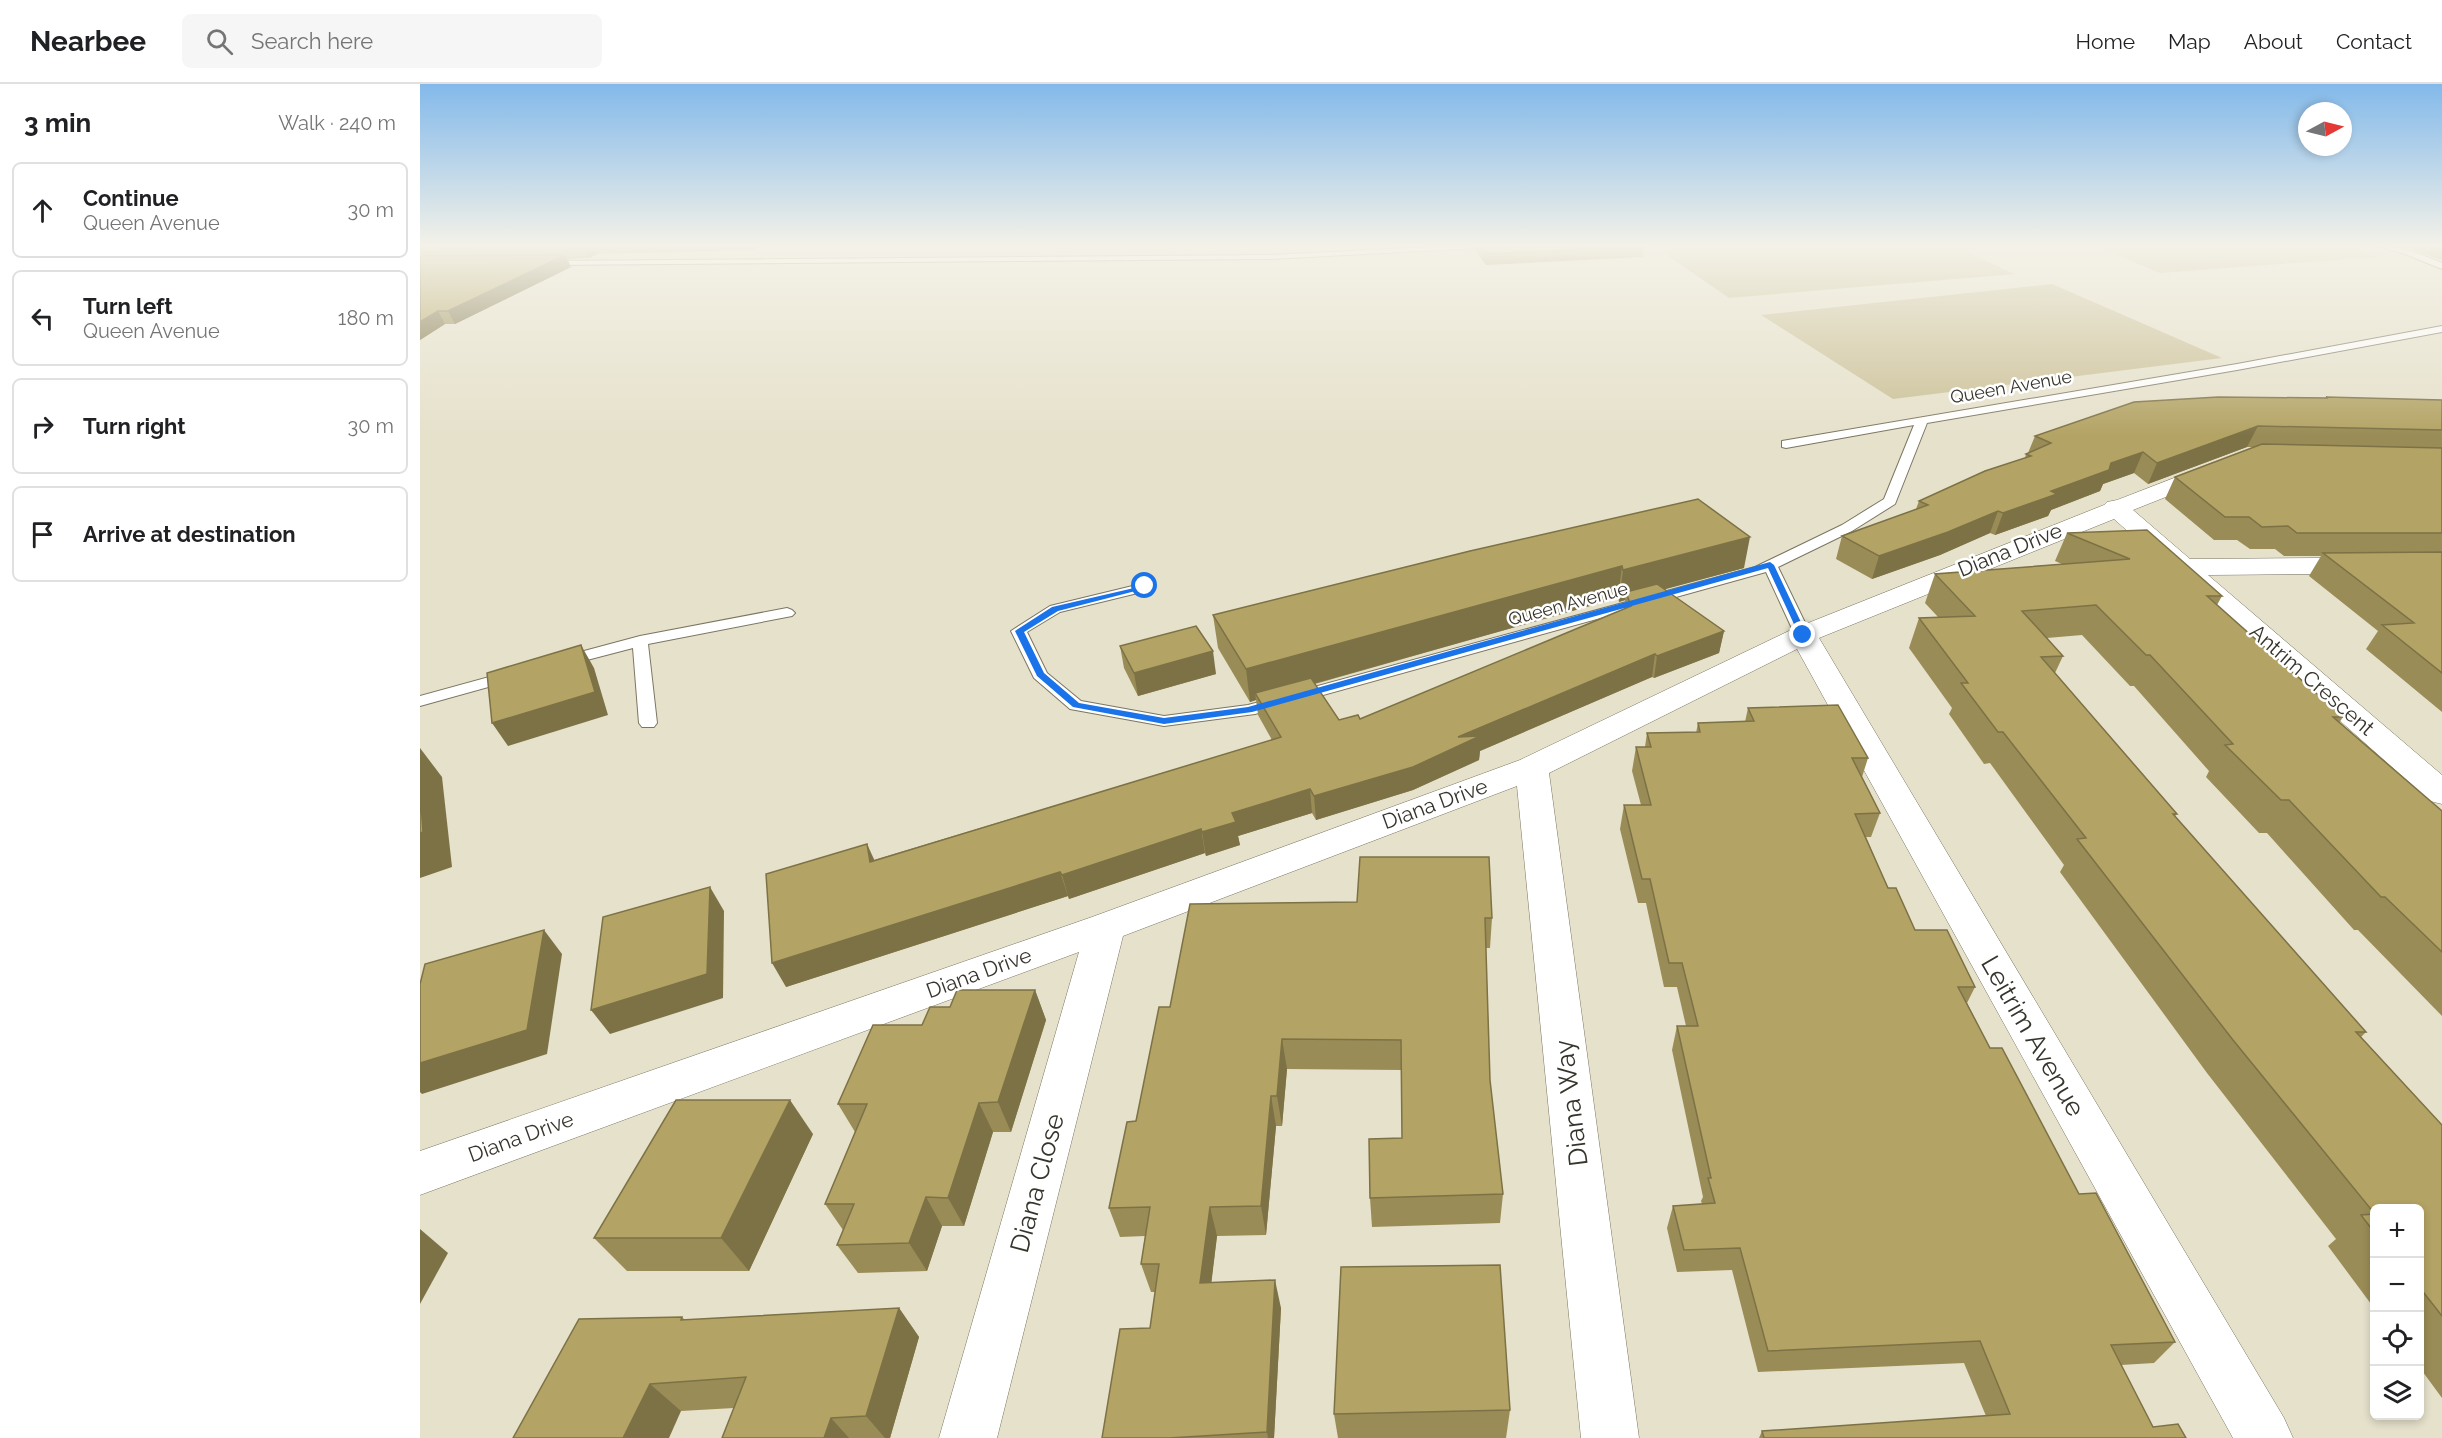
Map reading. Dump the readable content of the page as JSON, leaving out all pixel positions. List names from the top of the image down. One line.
{"streets":{"street":["Diana Drive","Antrim Crescent","Leitrim Avenue","Diana Way","Diana Close"],"lane":["Queen Avenue"]},"crossings":[["Diana Drive","Antrim Crescent"],["Diana Drive","Leitrim Avenue"],["Diana Drive","Diana Way"],["Diana Drive","Diana Close"]],"north":"right","page":{"header":"Nearbee","search":"Search here","nav":["Home","Map","About","Contact"],"heading":["3 min","Walk · 240 m"],"list":[["Continue","Queen Avenue","30 m"],["Turn left","Queen Avenue","180 m"],["Turn right","30 m"],"Arrive at destination"],"map_buttons":["+","−"]}}
